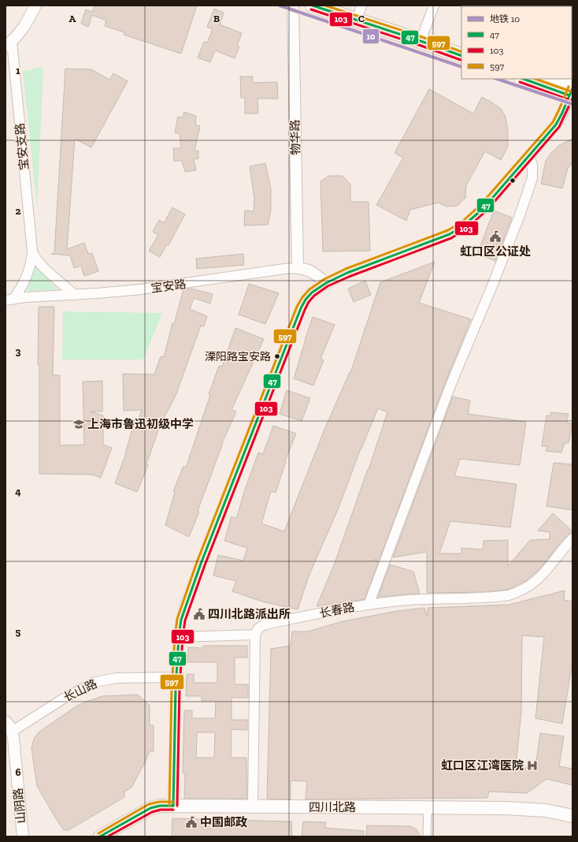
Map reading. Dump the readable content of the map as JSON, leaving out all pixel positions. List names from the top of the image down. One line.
{"streets":{"main road":["四川北路"],"street":["物华路","宝安支路","宝安路","长春路","长山路","山阴路"]},"crossings":[["物华路","宝安路"],["宝安支路","宝安路"],["长山路","山阴路"]],"places":{"public building":["虹口区公证处","四川北路派出所","中国邮政"],"other":["溧阳路宝安路"],"school or university":["上海市鲁迅初级中学"],"hospital":["虹口区江湾医院"]},"lines":["metro line 10","transit line 47","transit line 597","transit line 103"],"legend":["地铁 10","47","103","597"],"grid":{"columns":["A","B","C"],"rows":["1","2","3","4","5","6"]}}
